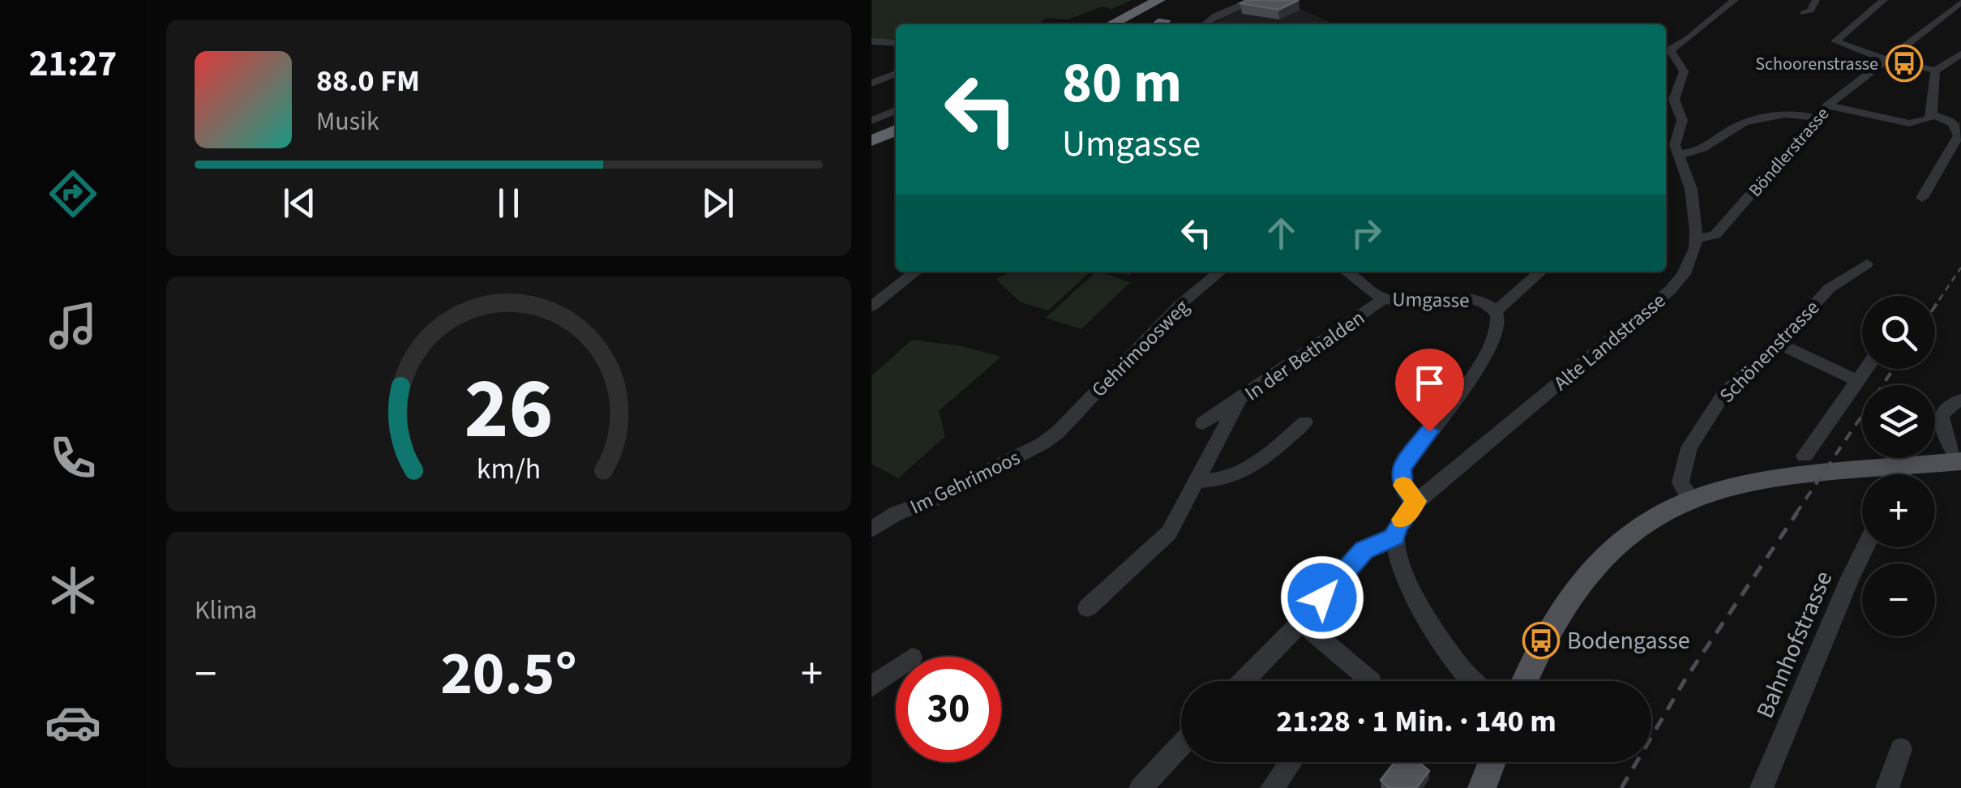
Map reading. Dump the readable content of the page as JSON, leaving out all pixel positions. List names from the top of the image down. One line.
{"streets":{"street":["Böndlerstrasse","Umgasse","Alte Landstrasse","Gehrimoosweg","Schönenstrasse","In der Bethalden","Im Gehrimoos","Bahnhofstrasse"]},"crossings":[["Böndlerstrasse","Alte Landstrasse"],["Umgasse","Alte Landstrasse"],["Umgasse","In der Bethalden"],["Gehrimoosweg","Im Gehrimoos"]],"places":{"bus stop":["Schoorenstrasse","Bodengasse"]},"page":{"tabs":"21:27","turn":["80 m","Umgasse"],"song":["88.0 FM","Musik"],"map_buttons":["+","−"],"tile":"Klima","heat":["−","20.5°","+"],"limit":"30","trip":"21:28 · 1 Min. · 140 m","gauge":["26","km/h"]}}
